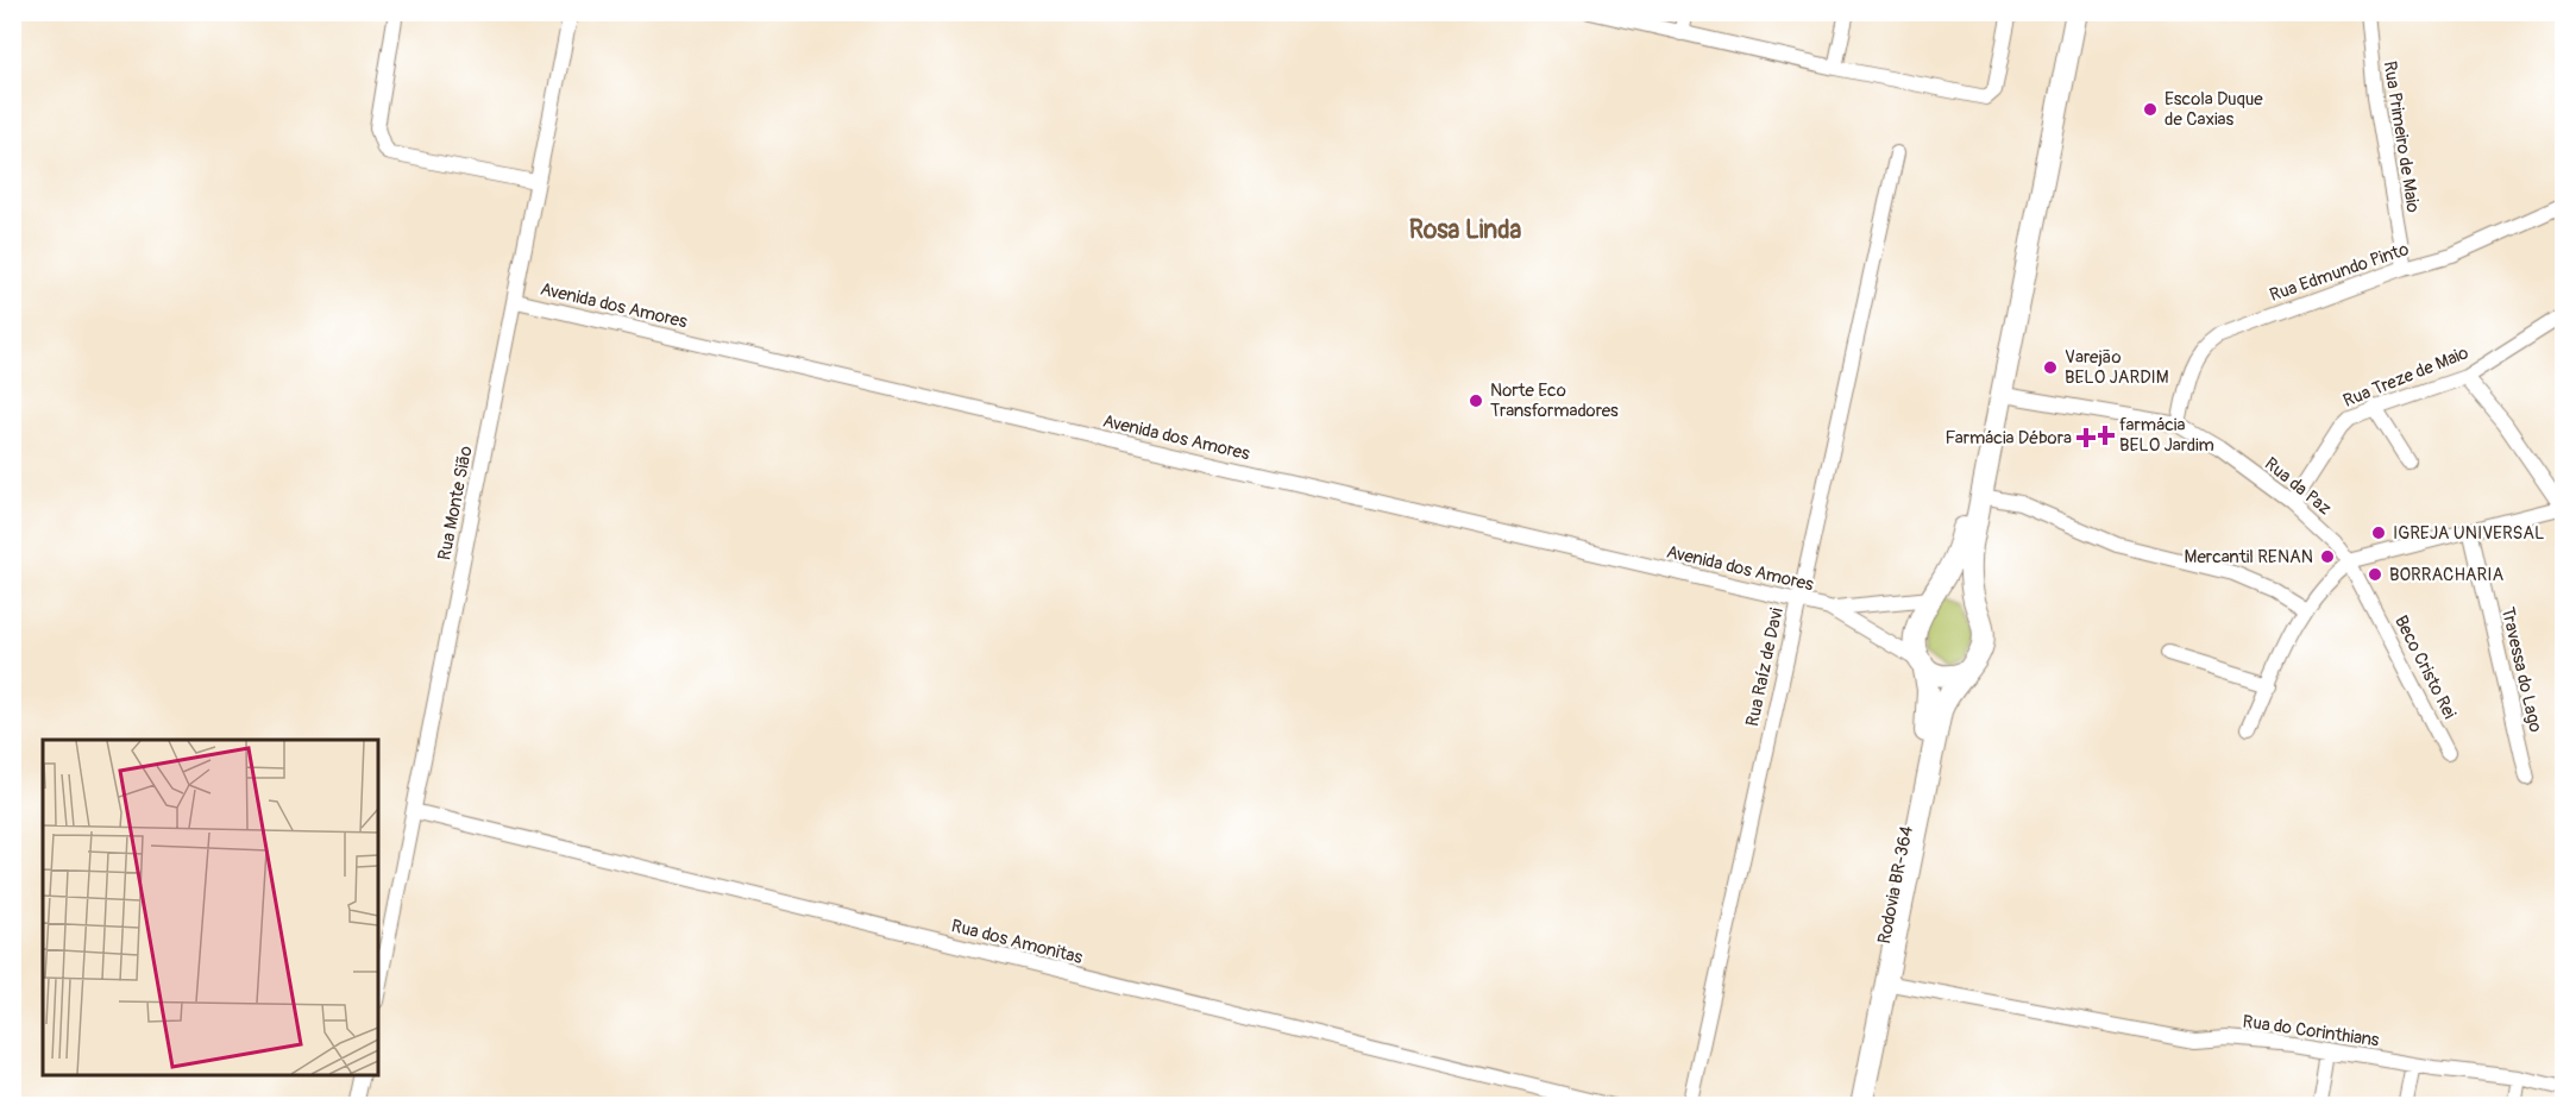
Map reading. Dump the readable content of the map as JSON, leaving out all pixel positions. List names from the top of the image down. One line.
{"streets":{"highway":["Rodovia BR-364"],"street":["Rua Primeiro de Maio","Rua Edmundo Pinto","Avenida dos Amores","Rua Treze de Maio","Rua da Paz","Rua Monte Sião","Rua Raíz de Davi","Beco Cristo Rei","Travessa do Lago","Rua dos Amonitas","Rua do Corinthians"]},"crossings":[["Rua Primeiro de Maio","Rua Edmundo Pinto"],["Rua Edmundo Pinto","Rua da Paz"],["Avenida dos Amores","Rua Monte Sião"],["Avenida dos Amores","Rua Raíz de Davi"],["Avenida dos Amores","Rodovia BR-364"],["Rua Treze de Maio","Rua da Paz"],["Rua da Paz","Beco Cristo Rei"],["Rua Monte Sião","Rua dos Amonitas"]],"districts":["Rosa Linda"],"places":{"other":["Escola Duque de Caxias","Varejão BELO JARDIM","Norte Eco Transformadores","IGREJA UNIVERSAL","Mercantil RENAN","BORRACHARIA"],"health":["farmácia BELO Jardim","Farmácia Débora"]}}
